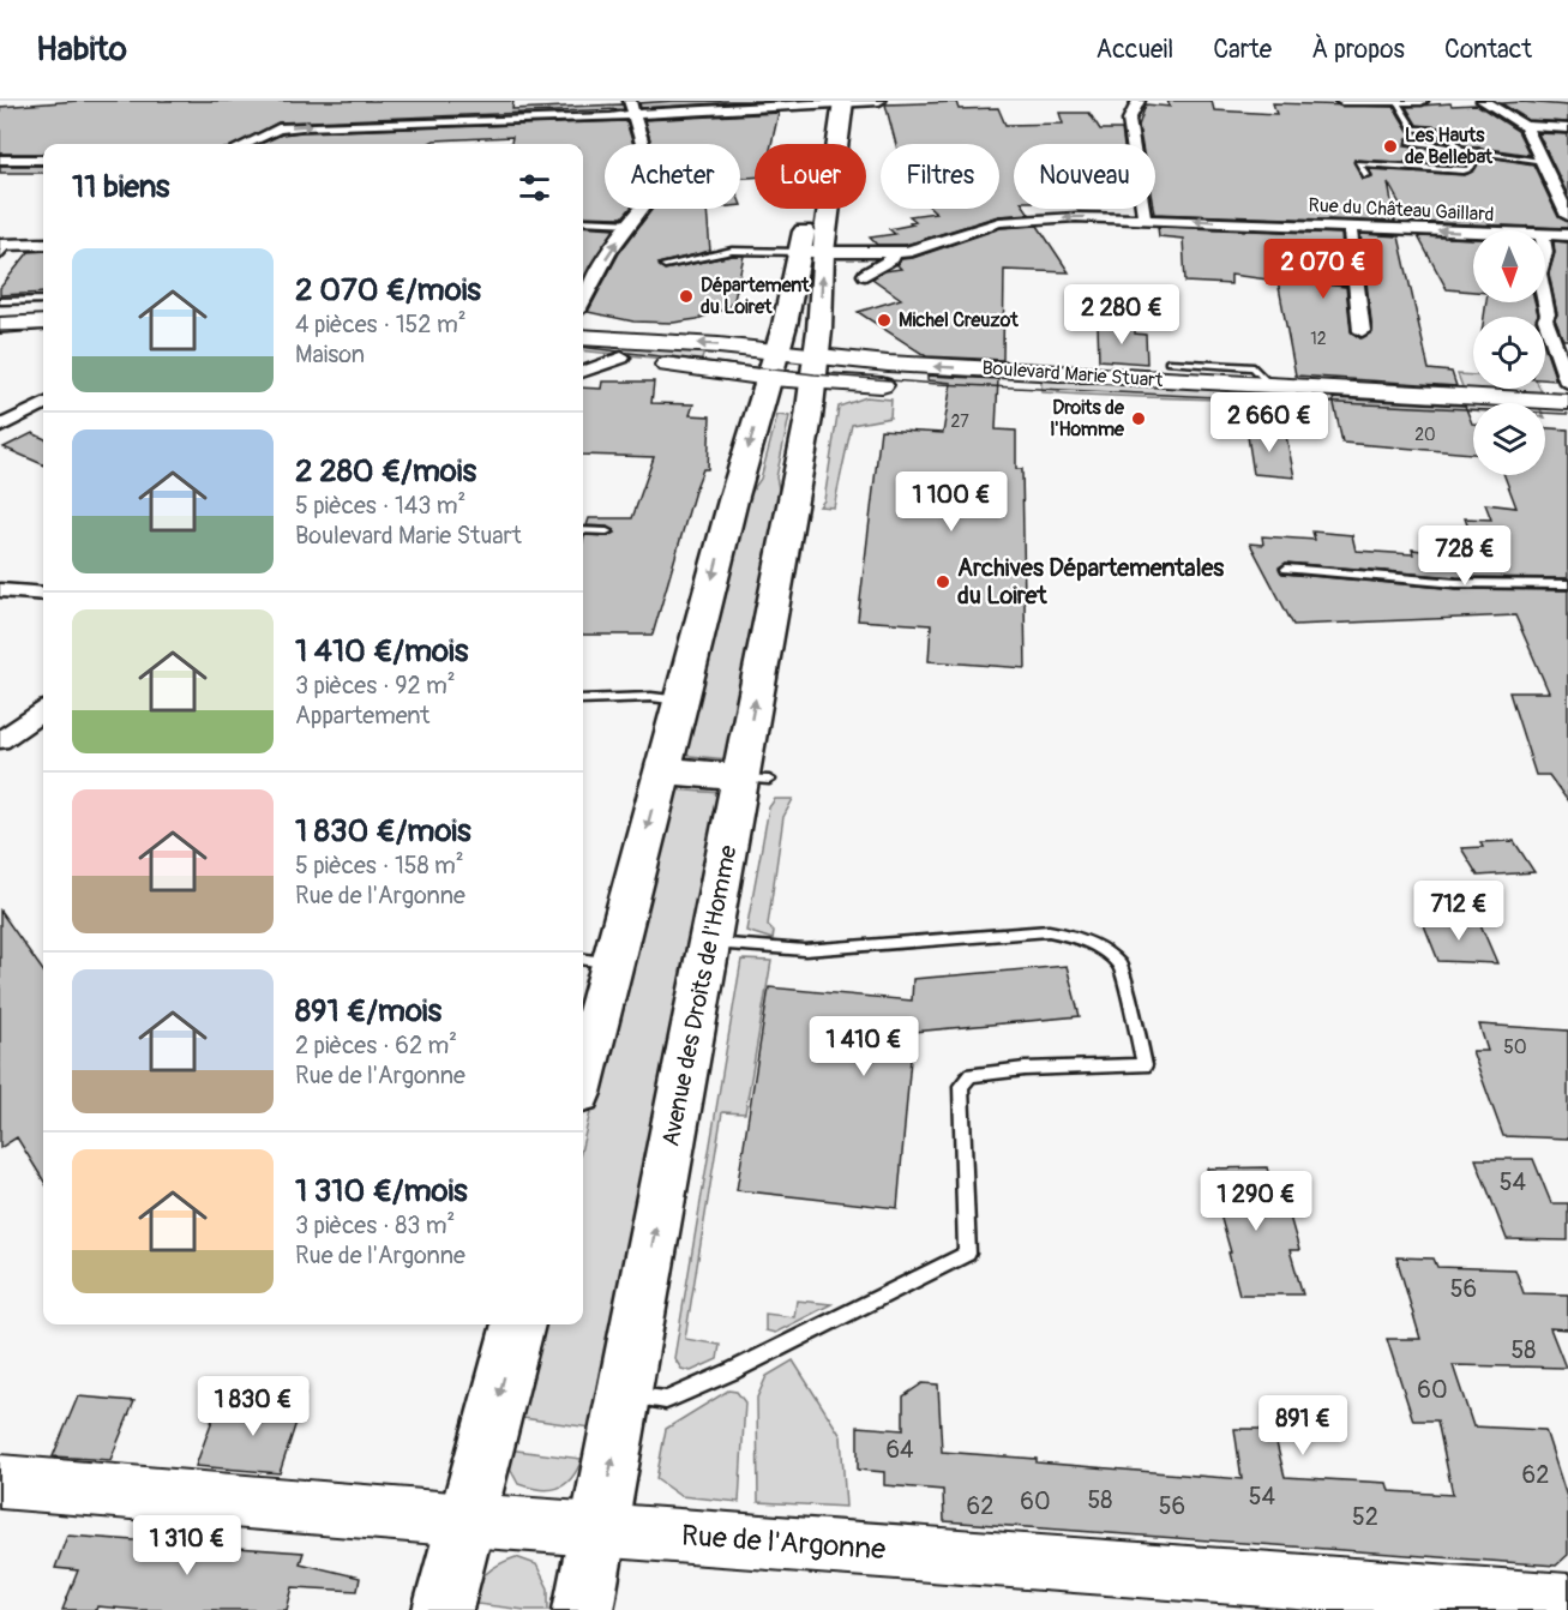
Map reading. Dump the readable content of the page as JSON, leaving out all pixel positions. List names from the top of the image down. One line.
{"streets":{"main road":["Boulevard Marie Stuart","Avenue des Droits de l'Homme","Rue de l'Argonne"],"street":["Rue du Château Gaillard"]},"crossings":[["Rue du Château Gaillard","Avenue des Droits de l'Homme"],["Boulevard Marie Stuart","Avenue des Droits de l'Homme"],["Avenue des Droits de l'Homme","Rue de l'Argonne"]],"one_way":["Rue du Château Gaillard"],"places":["Les Hauts de Bellebat","Département du Loiret","Michel Creuzot","Droits de l'Homme","Archives Départementales du Loiret"],"house_numbers":["12","27","20","50","54","56","58","60","64","62","54","58","60","62","56","52"],"north":"bottom","page":{"header":"Habito","nav":["Accueil","Carte","À propos","Contact"],"chip":["Acheter","Louer","Filtres","Nouveau"],"heading":"11 biens","list":[{"name":"2 070 €/mois","note":"4 pièces · 152 m² · Maison"},{"name":"2 280 €/mois","note":"5 pièces · 143 m² · Boulevard Marie Stuart"},{"name":"1 410 €/mois","note":"3 pièces · 92 m² · Appartement"},{"name":"1 830 €/mois","note":"5 pièces · 158 m² · Rue de l'Argonne"},{"name":"891 €/mois","note":"2 pièces · 62 m² · Rue de l'Argonne"},{"name":"1 310 €/mois","note":"3 pièces · 83 m² · Rue de l'Argonne"}],"price":["2 070 €","2 280 €","2 660 €","1 100 €","728 €","712 €","1 410 €","1 290 €","1 830 €","891 €","1 310 €"]}}
